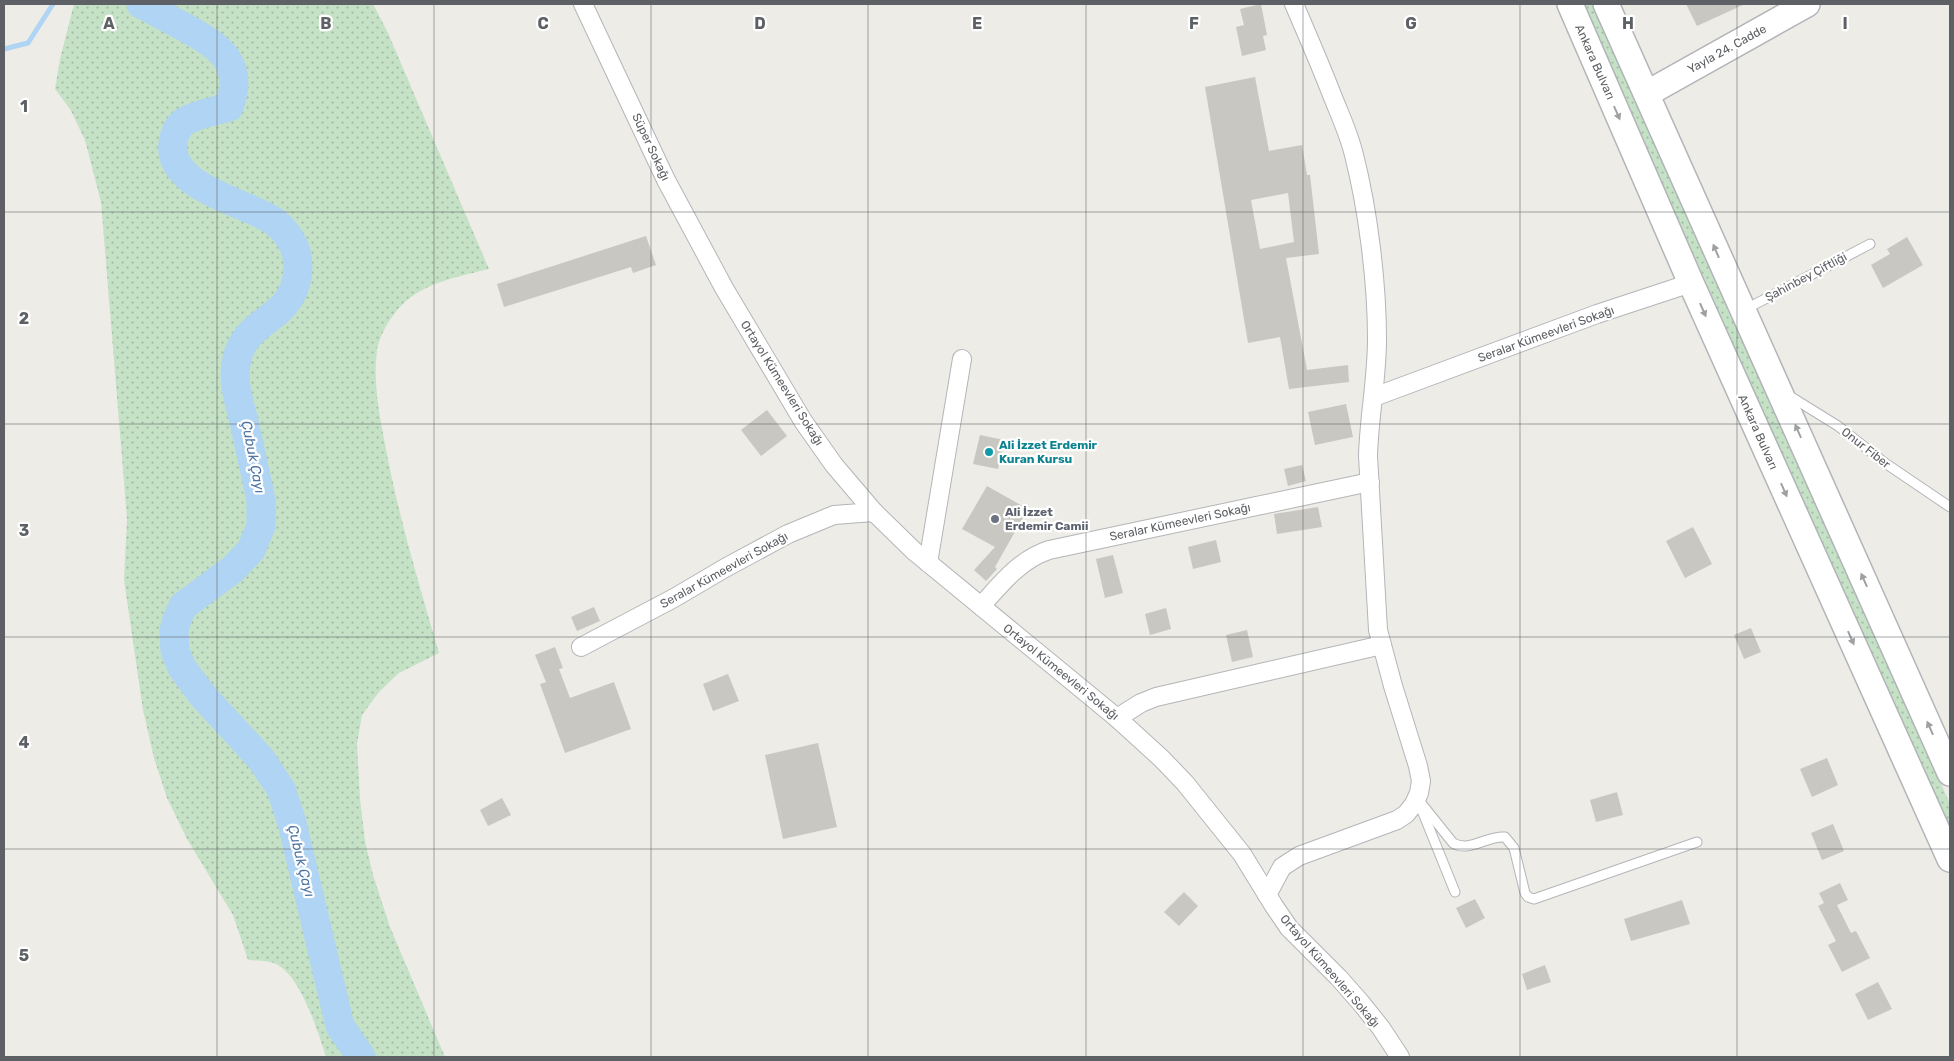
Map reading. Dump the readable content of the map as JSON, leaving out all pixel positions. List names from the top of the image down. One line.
{"streets":{"main road":["Yayla 24. Cadde","Ankara Bulvarı"],"street":["Süper Sokağı","Seralar Kümeevleri Sokağı","Ortayol Kümeevleri Sokağı"],"lane":["Şahinbey Çiftliği","Onur Fiber"]},"crossings":[["Ankara Bulvarı","Seralar Kümeevleri Sokağı"],["Süper Sokağı","Ortayol Kümeevleri Sokağı"],["Seralar Kümeevleri Sokağı","Ortayol Kümeevleri Sokağı"]],"water":["Çubuk Çayı"],"places":["Ali İzzet Erdemir Kuran Kursu","Ali İzzet Erdemir Camii"],"grid":{"columns":["A","B","C","D","E","F","G","H","I"],"rows":["1","2","3","4","5"]}}
